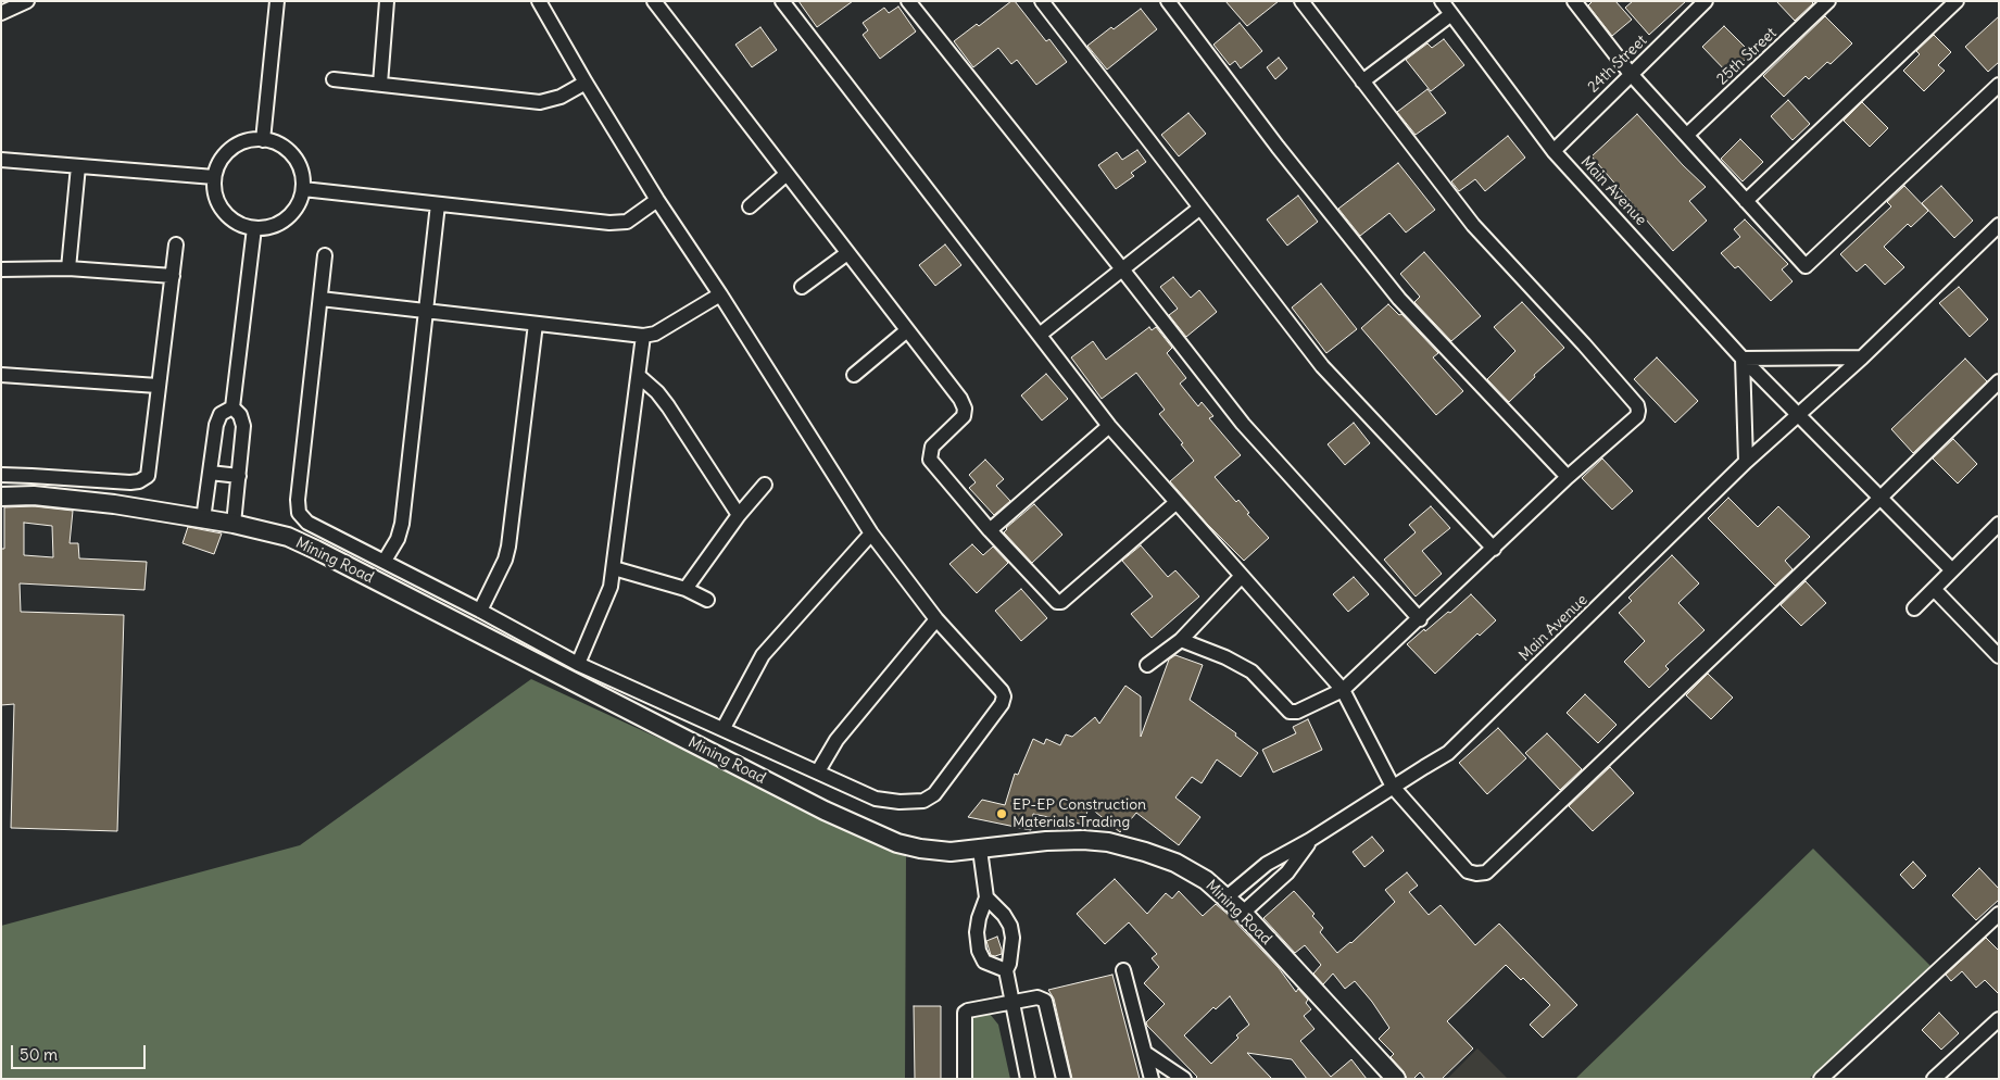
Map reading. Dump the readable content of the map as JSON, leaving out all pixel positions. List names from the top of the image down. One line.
{"streets":{"street":["25th Street","24th Street","Main Avenue","Mining Road"]},"crossings":[["24th Street","Main Avenue"],["Main Avenue","Mining Road"]],"places":["EP-EP Construction Materials Trading"],"scale_bar":"50 m"}
